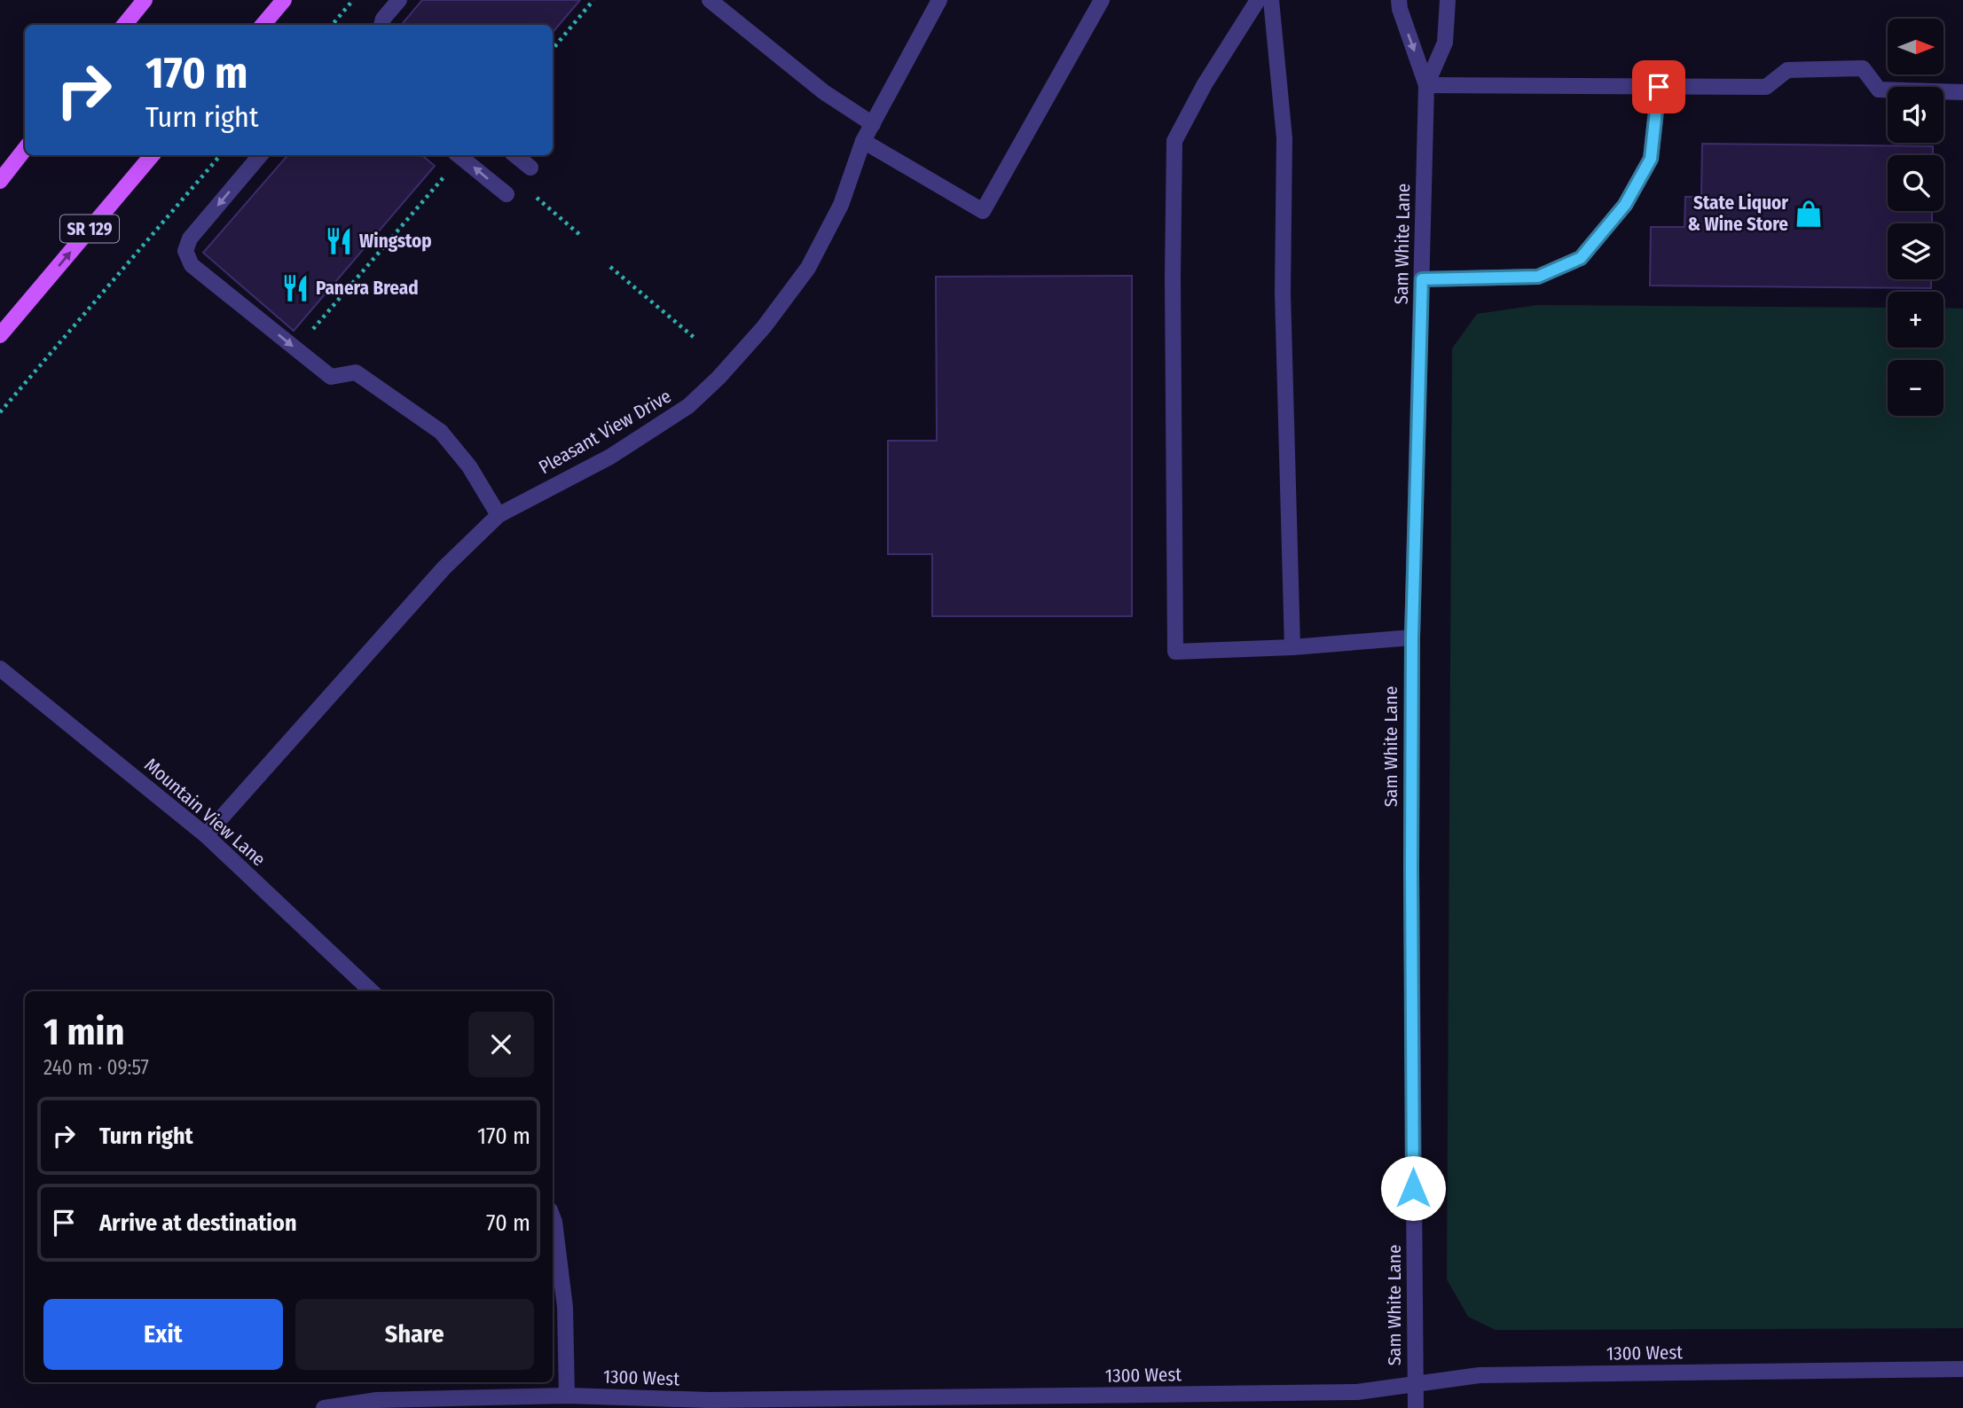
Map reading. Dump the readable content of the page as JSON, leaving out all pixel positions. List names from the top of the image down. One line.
{"streets":{"main road":["SR 129"],"street":["Sam White Lane","Pleasant View Drive","Mountain View Lane","1300 West"]},"crossings":[["Sam White Lane","1300 West"],["Pleasant View Drive","Mountain View Lane"]],"places":{"shop":["State Liquor & Wine Store"],"restaurant":["Wingstop","Panera Bread"]},"north":"right","page":{"map_buttons":["+","−"],"turn":["170 m","Turn right"],"heading":["1 min","240 m · 09:57"],"list":[{"name":"Turn right","value":"170 m"},{"name":"Arrive at destination","value":"70 m"}],"buttons":["Exit","Share"]}}
